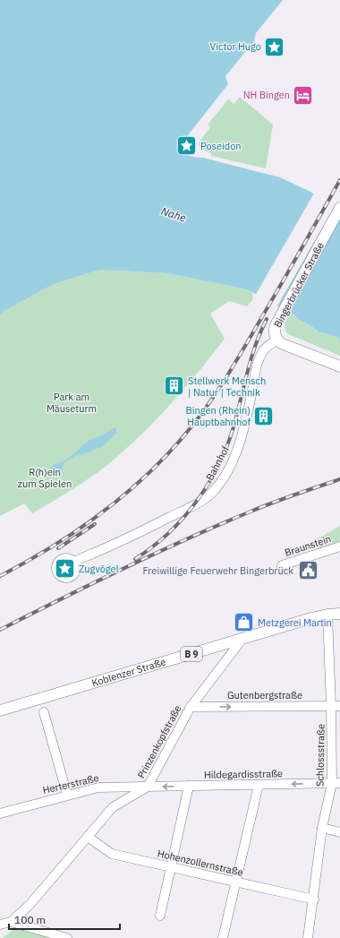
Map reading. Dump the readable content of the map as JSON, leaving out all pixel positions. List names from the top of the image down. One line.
{"streets":{"main road":["Bingerbrücker Straße","B 9","Koblenzer Straße"],"street":["Bahnhof","Braunstein","Gutenbergstraße","Prinzenkopfstraße","Schlossstraße","Hildegardisstraße","Herterstraße","Hohenzollernstraße"]},"crossings":[["Bingerbrücker Straße","Bahnhof"],["Koblenzer Straße","Prinzenkopfstraße"],["Koblenzer Straße","Schlossstraße"],["Gutenbergstraße","Prinzenkopfstraße"],["Gutenbergstraße","Schlossstraße"],["Prinzenkopfstraße","Hildegardisstraße"],["Prinzenkopfstraße","Herterstraße"],["Prinzenkopfstraße","Hohenzollernstraße"],["Schlossstraße","Hildegardisstraße"],["Schlossstraße","Hohenzollernstraße"],["Hildegardisstraße","Herterstraße"]],"one_way":["Gutenbergstraße","Hildegardisstraße"],"water":["Nahe"],"parks":["Park am Mäuseturm","R(h)ein zum Spielen"],"places":{"place":["Victor Hugo","Poseidon","Zugvögel"],"hotel":["NH Bingen"],"building":["Stellwerk Mensch | Natur | Technik","Bingen (Rhein) Hauptbahnhof"],"public building":["Freiwillige Feuerwehr Bingerbrück"],"shop":["Metzgerei Martin"]},"scale_bar":"100 m"}
